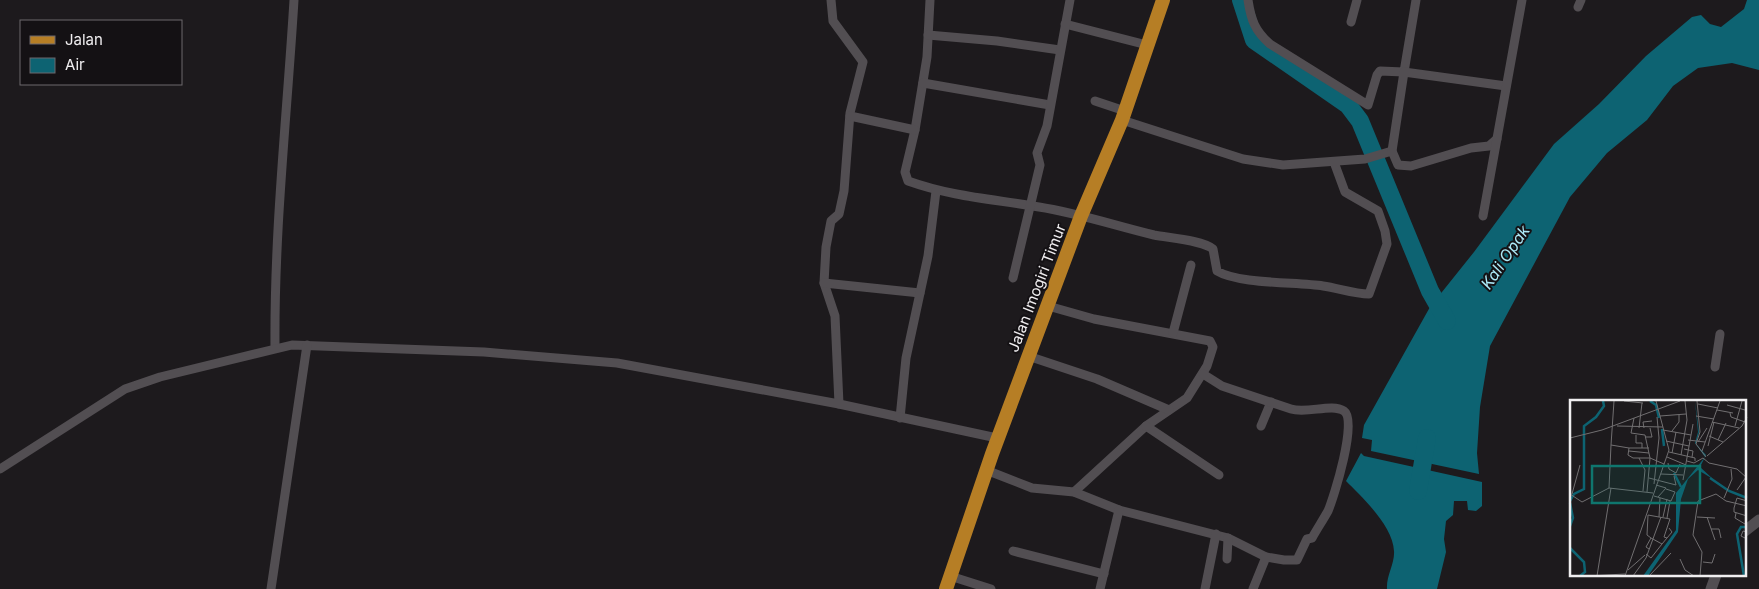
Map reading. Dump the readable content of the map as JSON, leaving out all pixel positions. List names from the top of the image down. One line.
{"streets":{"main road":["Jalan Imogiri Timur"]},"water":["Kali Opak"],"legend":["Jalan","Air"]}
